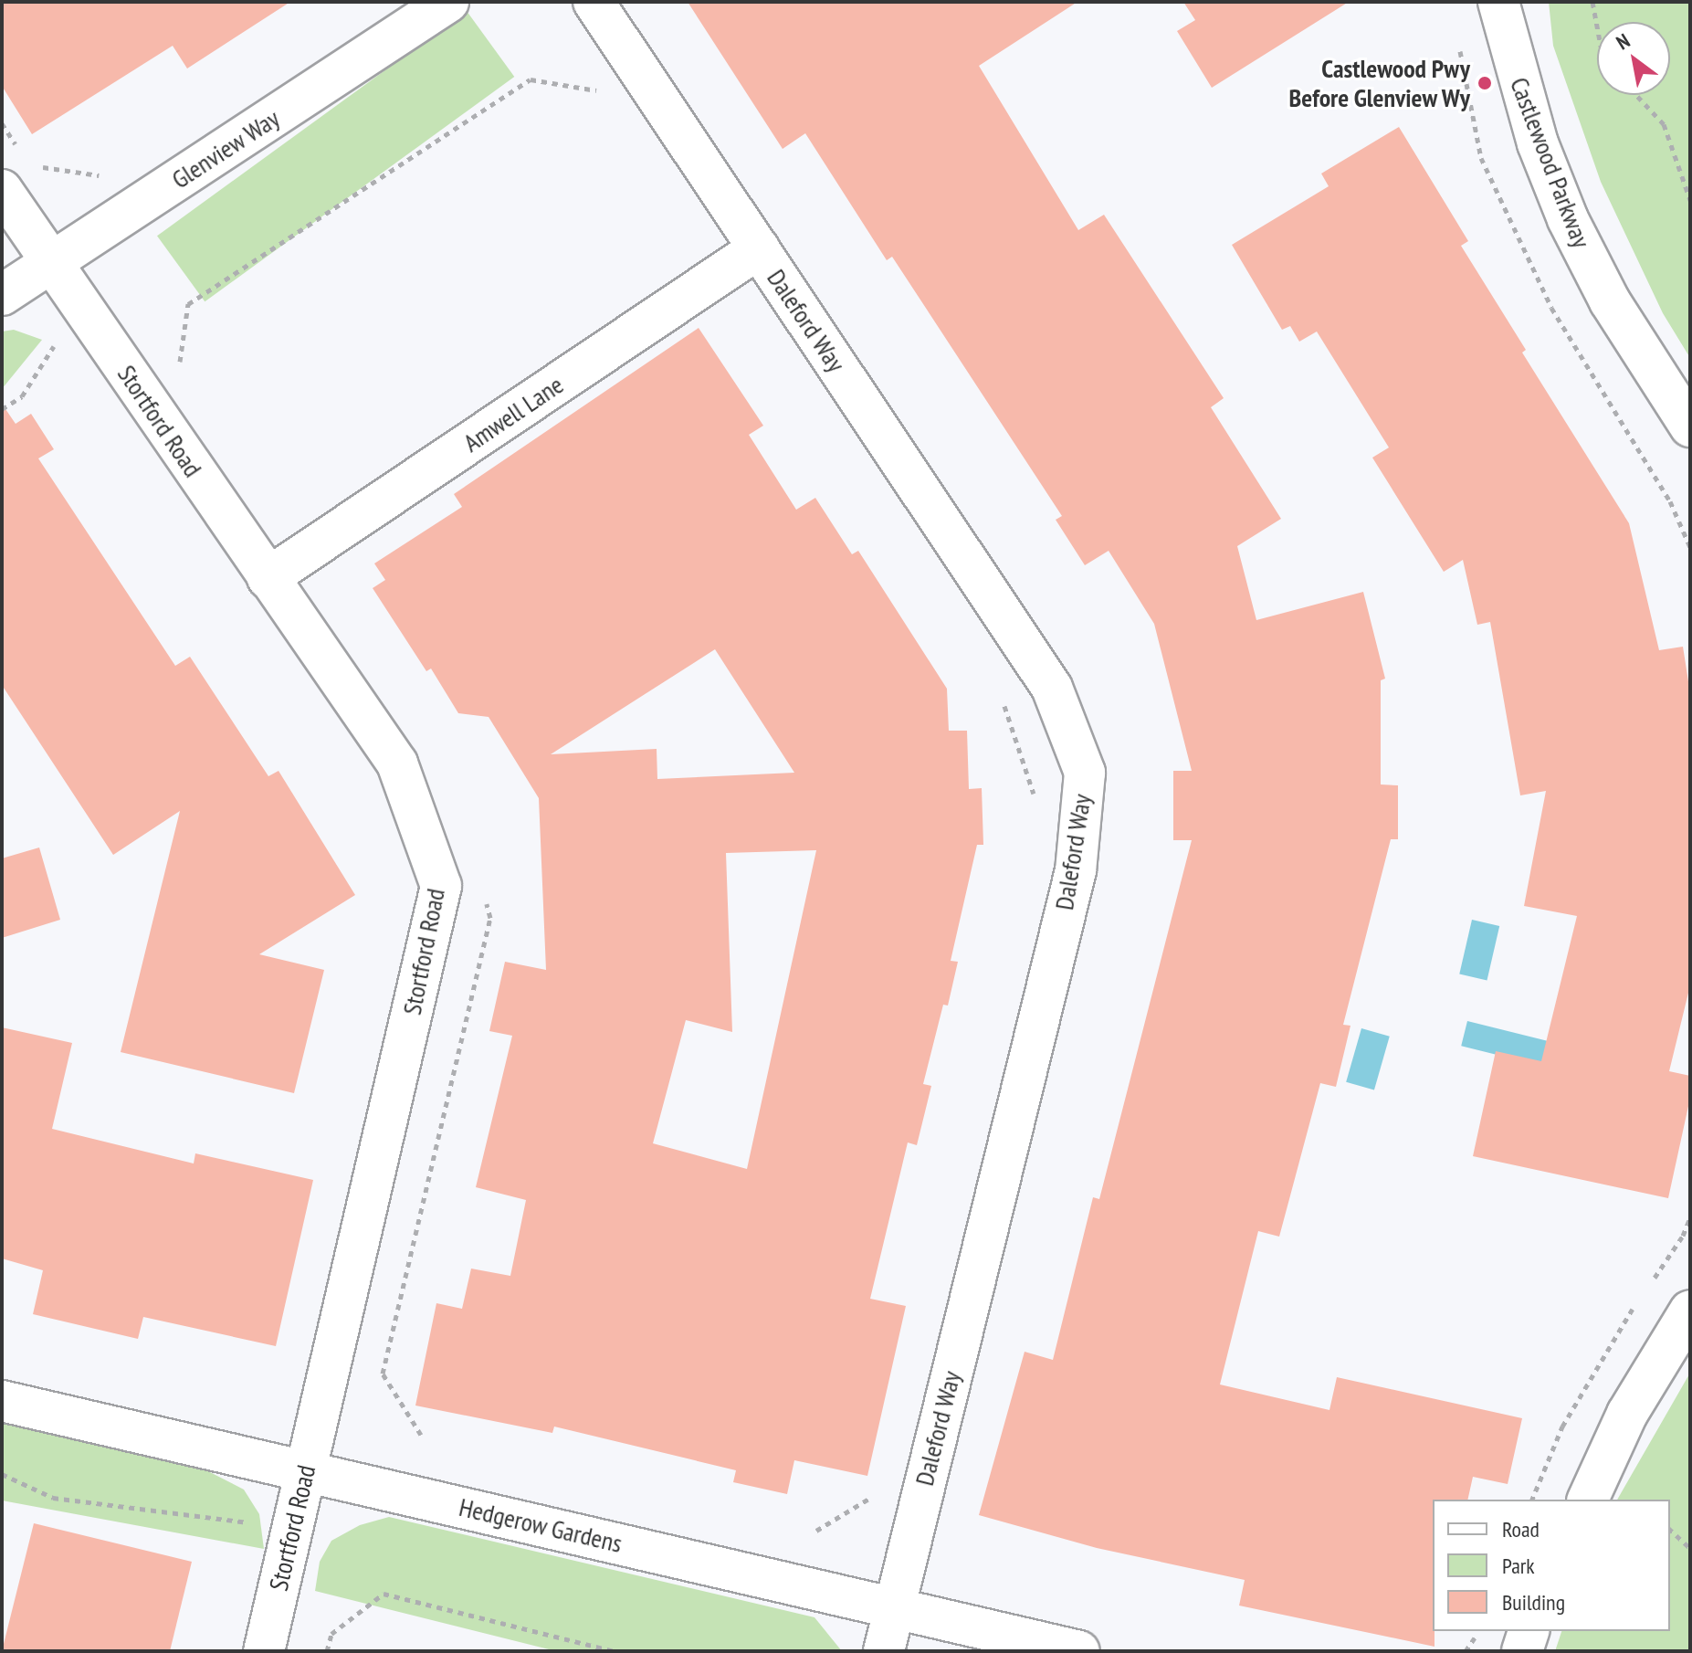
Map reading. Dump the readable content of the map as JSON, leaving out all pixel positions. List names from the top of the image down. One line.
{"streets":{"street":["Glenview Way","Castlewood Parkway","Daleford Way","Amwell Lane","Stortford Road","Hedgerow Gardens"]},"crossings":[["Glenview Way","Stortford Road"],["Daleford Way","Amwell Lane"],["Daleford Way","Hedgerow Gardens"],["Amwell Lane","Stortford Road"],["Stortford Road","Hedgerow Gardens"]],"places":["Castlewood Pwy Before Glenview Wy"],"legend":["Road","Park","Building"],"north":"top left"}
